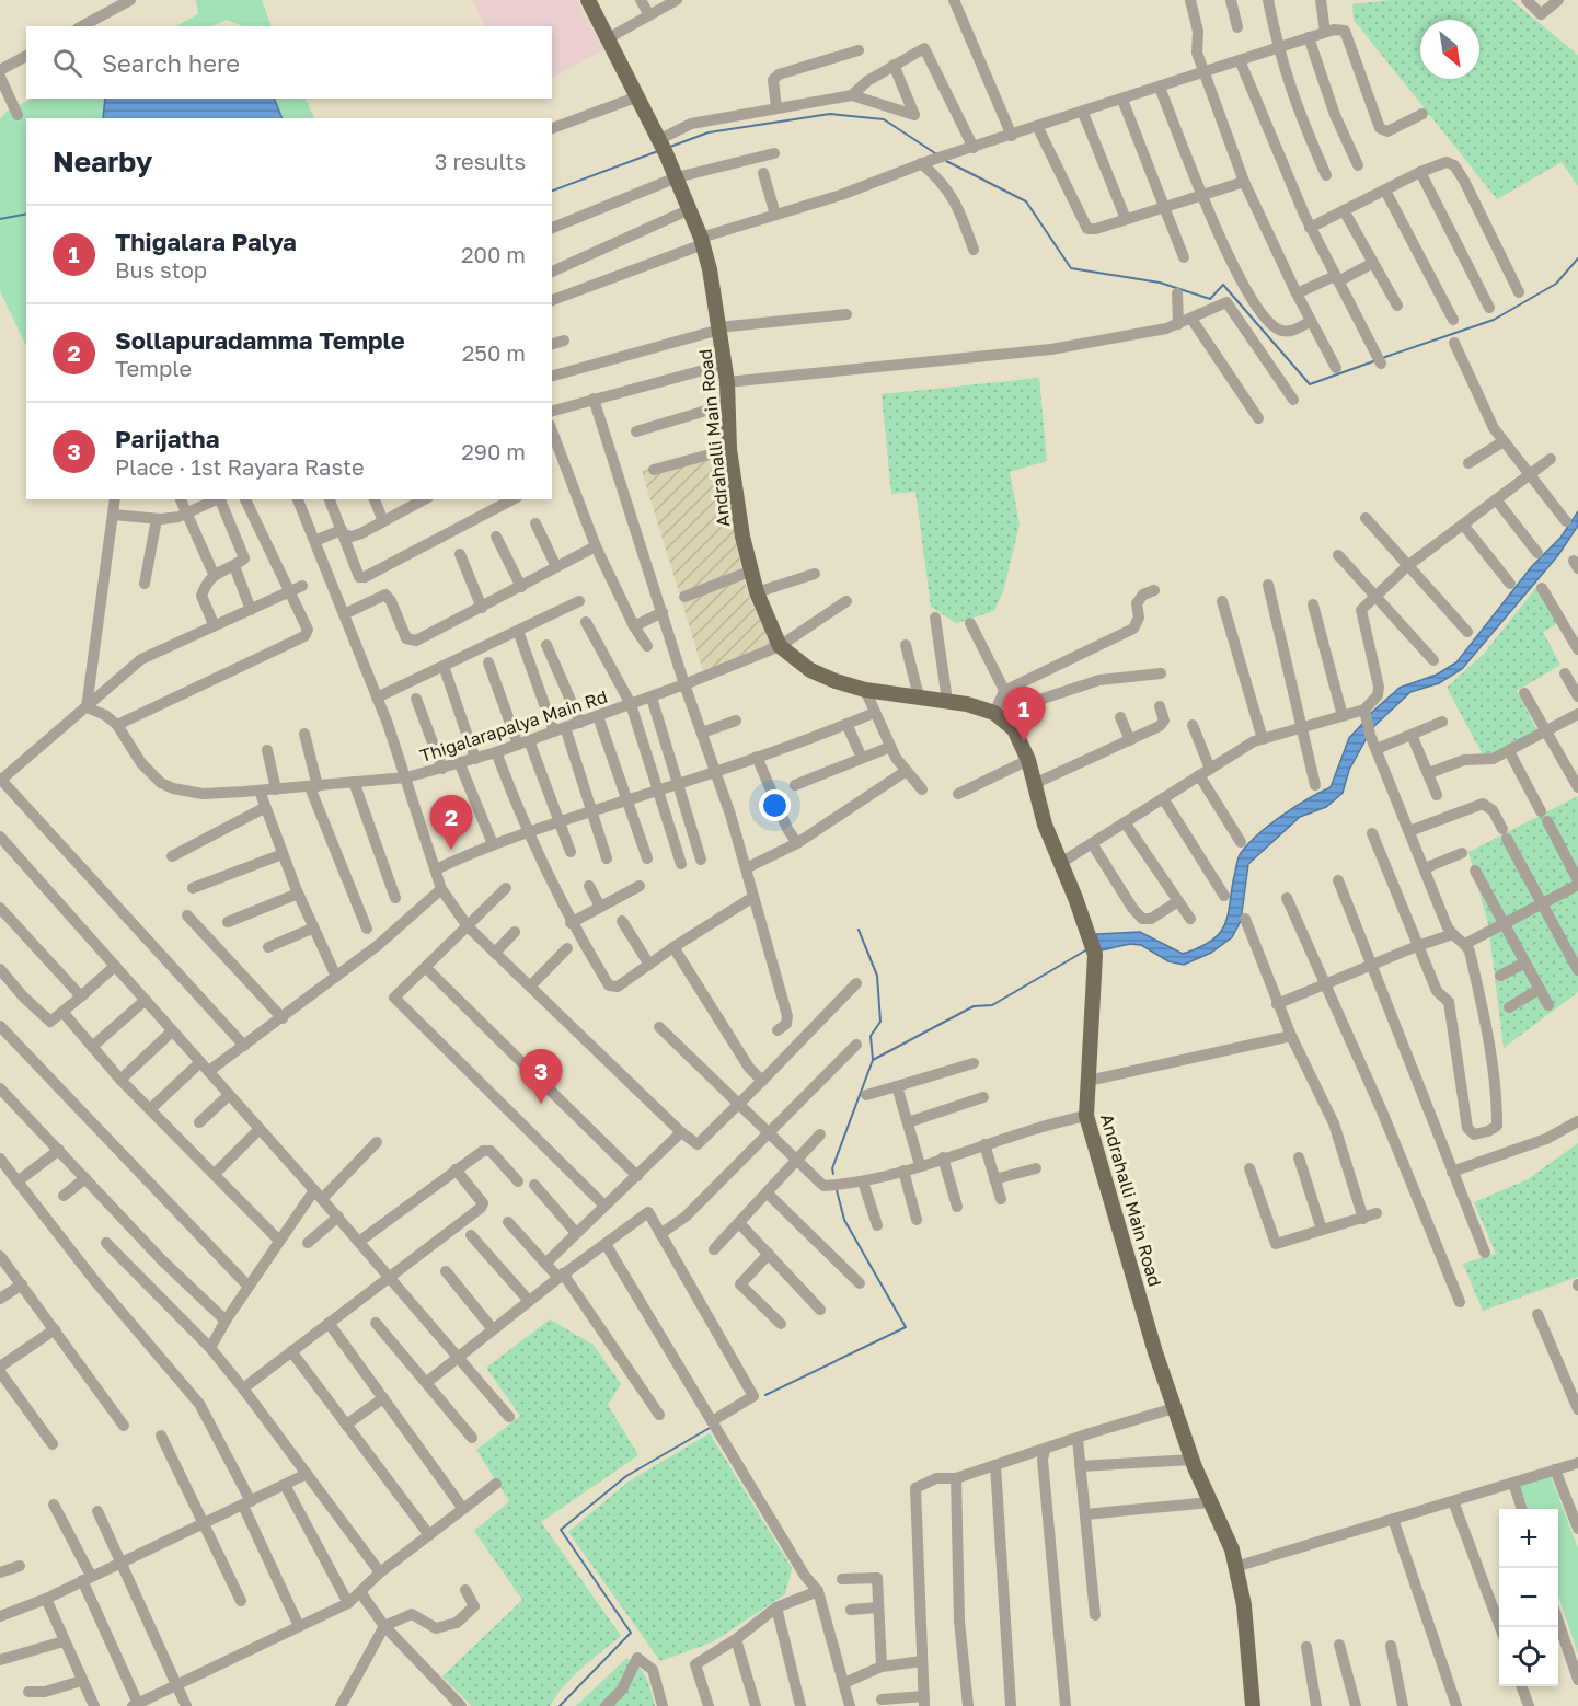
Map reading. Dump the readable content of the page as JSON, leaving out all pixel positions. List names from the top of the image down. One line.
{"streets":{"main road":["Andrahalli Main Road"],"street":["Thigalarapalya Main Rd"]},"crossings":[["Andrahalli Main Road","Thigalarapalya Main Rd"]],"north":"bottom right","page":{"search":"Search here","heading":["Nearby","3 results"],"list":[{"mark":"1","name":"Thigalara Palya","note":"Bus stop","value":"200 m"},{"mark":"2","name":"Sollapuradamma Temple","note":"Temple","value":"250 m"},{"mark":"3","name":"Parijatha","note":"Place · 1st Rayara Raste","value":"290 m"}],"pins":["1","2","3"],"map_buttons":["+","−"]}}
